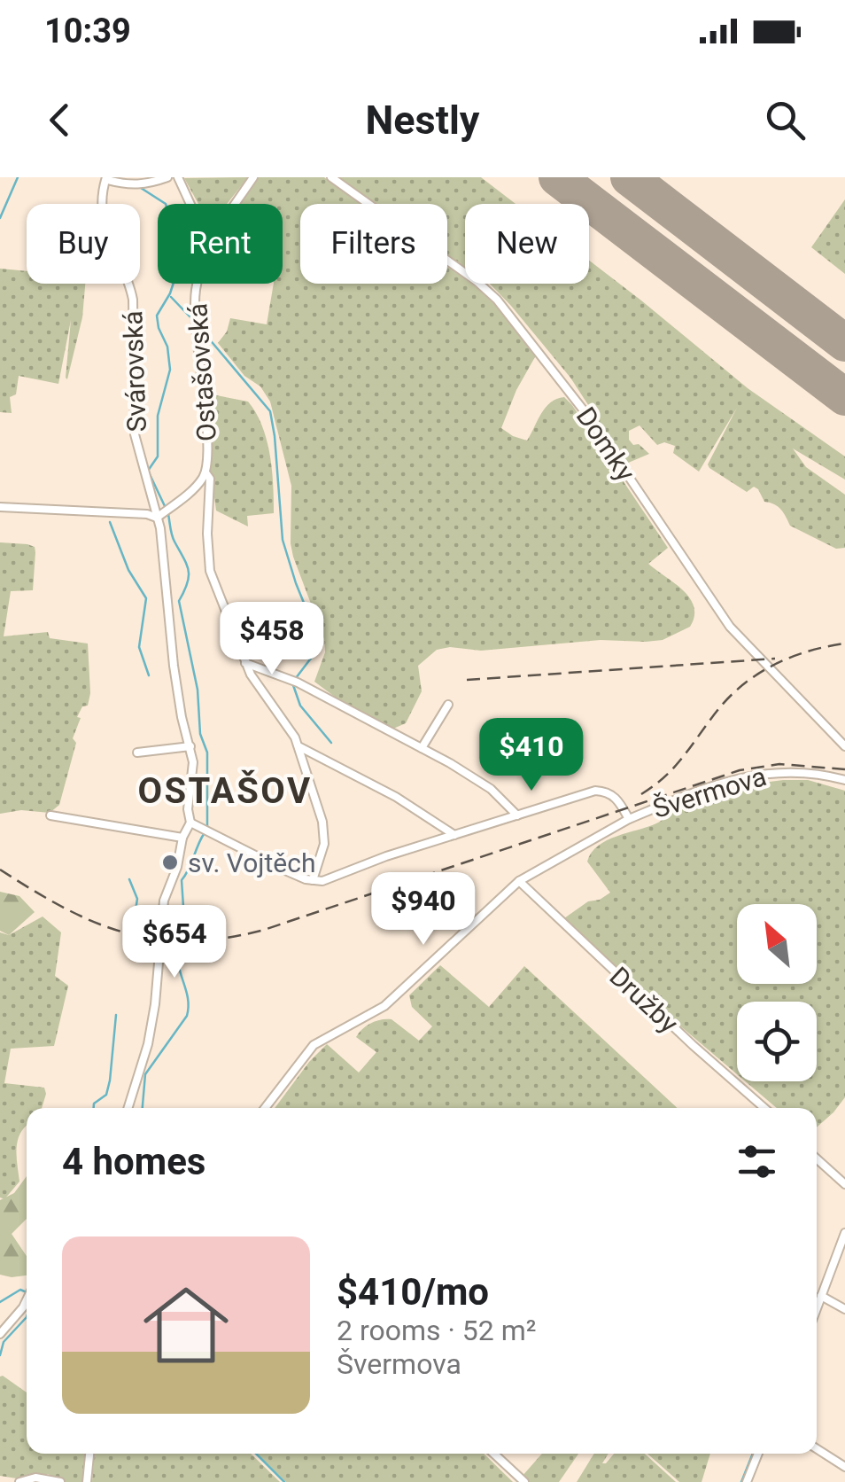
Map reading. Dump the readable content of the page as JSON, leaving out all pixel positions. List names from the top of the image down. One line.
{"streets":{"street":["Svárovská","Ostašovská","Domky","Švermova","Družby"]},"crossings":[["Svárovská","Ostašovská"]],"districts":["OSTAŠOV"],"places":["sv. Vojtěch"],"north":"top left","page":{"status":"10:39","header":"Nestly","chip":["Buy","Rent","Filters","New"],"price":["$458","$410","$940","$654"],"heading":"4 homes","list":[{"name":"$410/mo","note":"2 rooms · 52 m² · Švermova"}]}}
